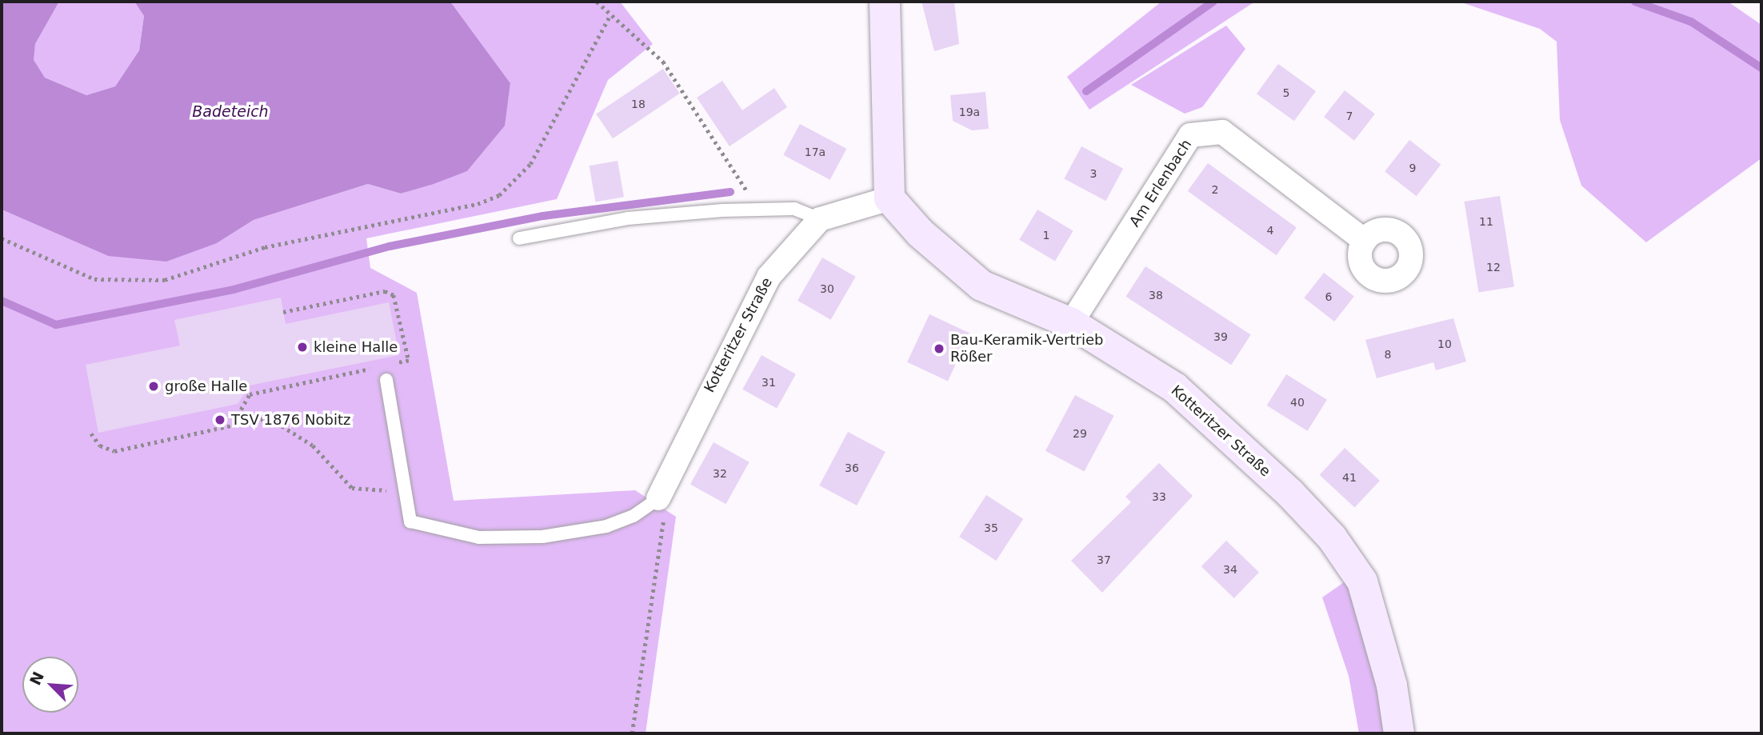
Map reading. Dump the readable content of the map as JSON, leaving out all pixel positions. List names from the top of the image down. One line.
{"streets":{"street":["Am Erlenbach","Kotteritzer Straße"]},"crossings":[["Am Erlenbach","Kotteritzer Straße"]],"water":["Badeteich"],"places":["kleine Halle","Bau-Keramik-Vertrieb Rößer","große Halle","TSV 1876 Nobitz"],"house_numbers":["5","18","19a","7","17a","9","3","2","11","4","1","12","30","38","6","39","10","8","31","40","29","36","32","41","33","35","37","34"],"north":"top left"}
